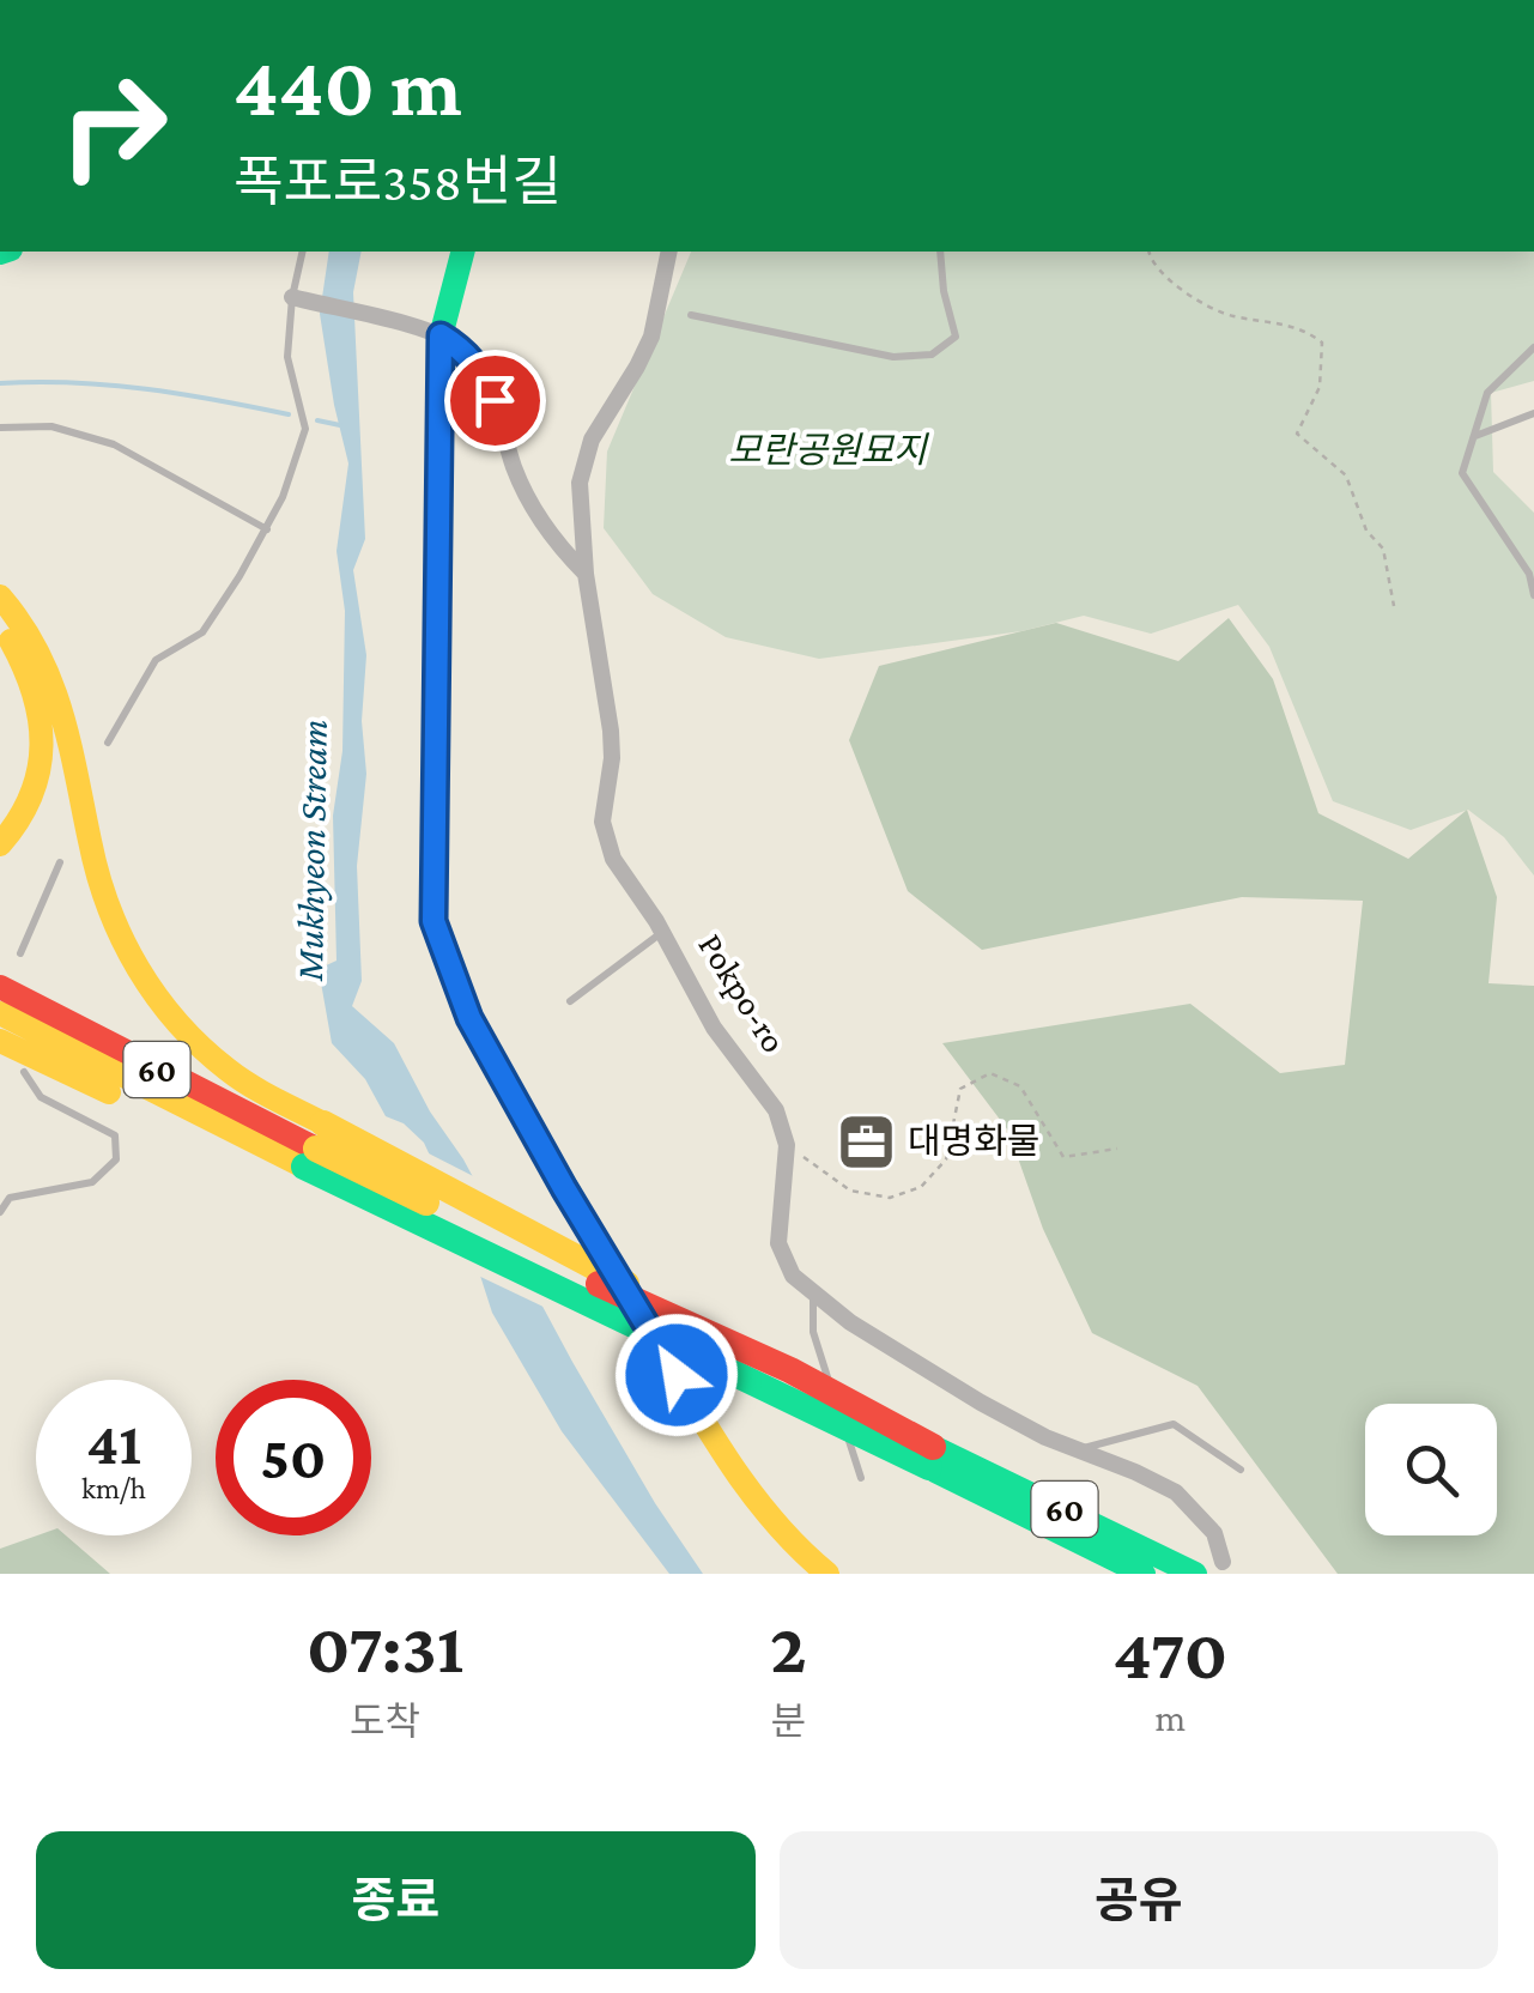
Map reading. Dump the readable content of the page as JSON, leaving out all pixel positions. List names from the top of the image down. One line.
{"streets":{"main road":["60"],"street":["Pokpo-ro"]},"water":["Mukhyeon Stream"],"parks":["모란공원묘지"],"places":{"office":["대명화물"]},"page":{"turn":["440 m","폭포로358번길"],"speed":"41 km/h","limit":"50","eta":["07:31","도착","2","분","470","m"],"buttons":["종료","공유"]}}
